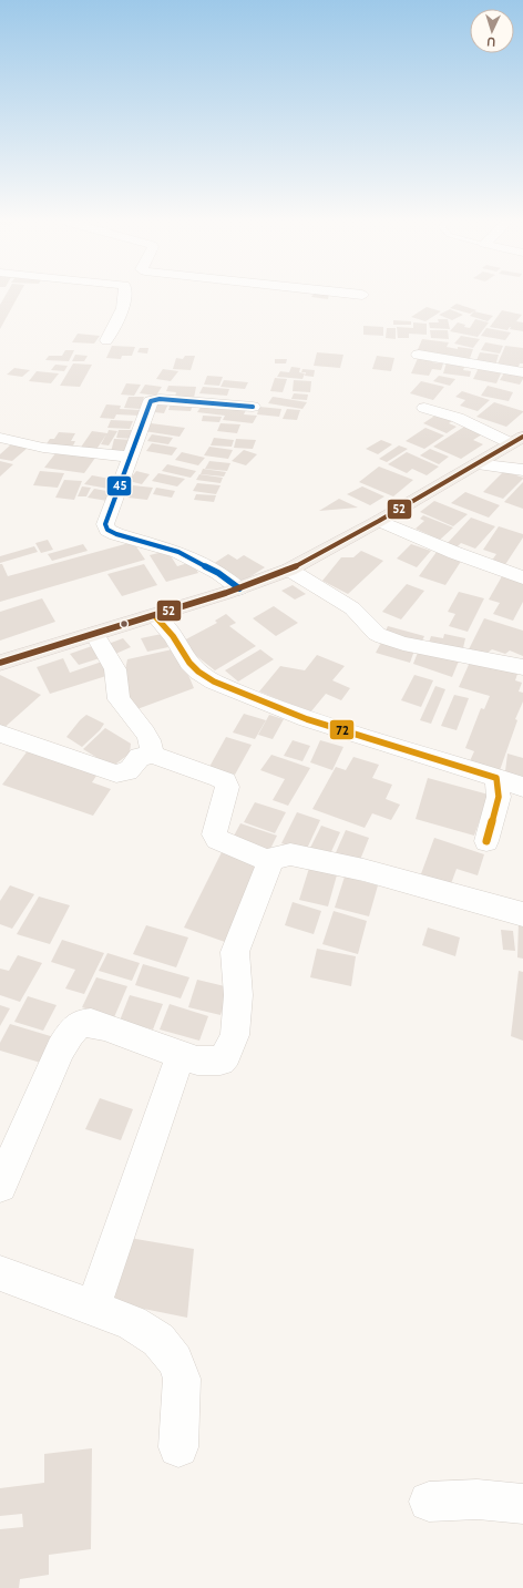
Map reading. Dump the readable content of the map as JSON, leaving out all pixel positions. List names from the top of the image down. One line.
{"lines":["transit line 45","transit line 52","transit line 72"],"north":"bottom"}
